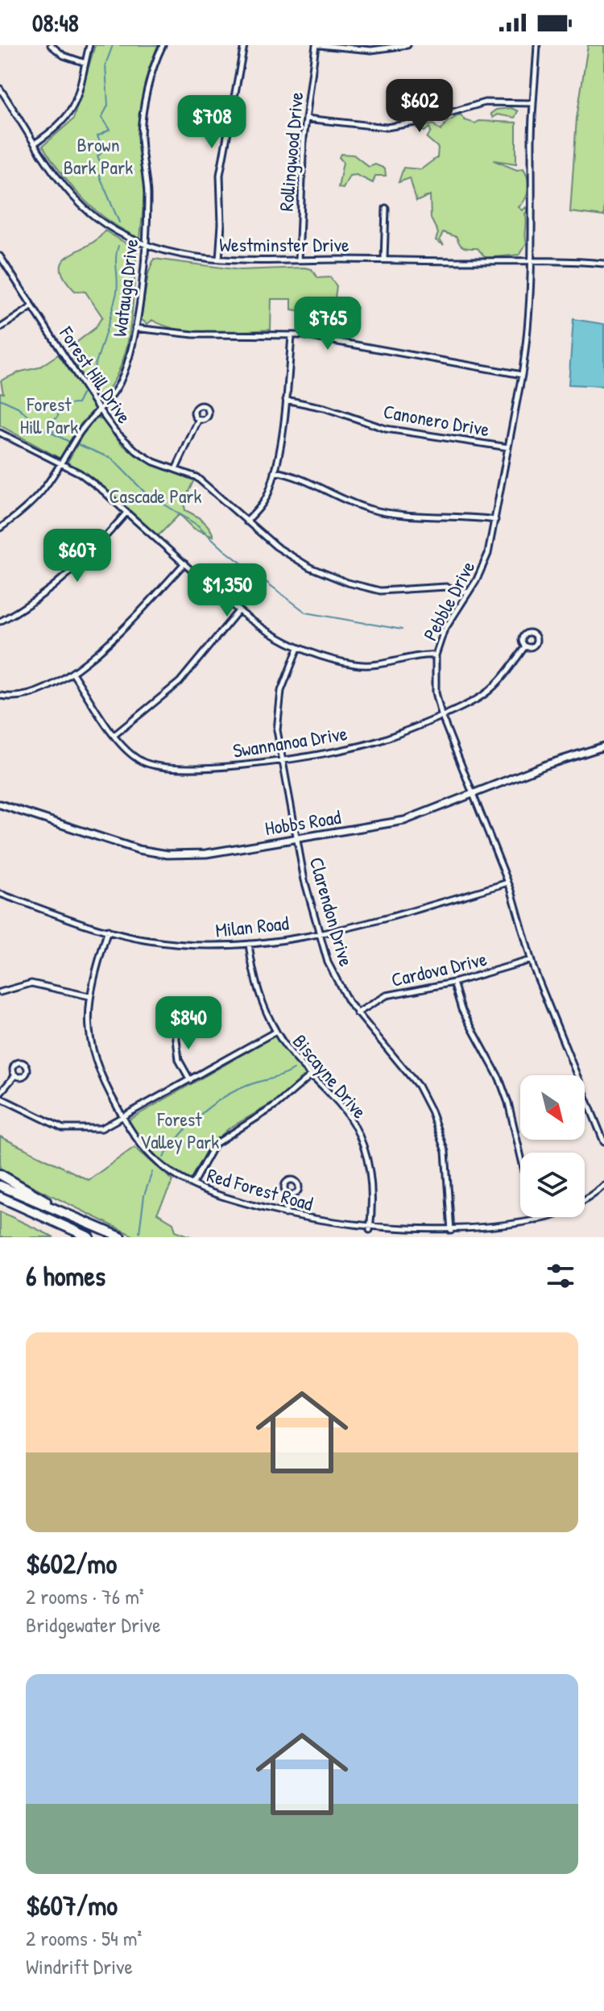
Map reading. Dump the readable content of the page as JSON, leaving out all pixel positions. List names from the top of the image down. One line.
{"streets":{"street":["Rollingwood Drive","Westminster Drive","Watauga Drive","Forest Hill Drive","Canonero Drive","Pebble Drive","Swannanoa Drive","Hobbs Road","Clarendon Drive","Milan Road","Cardova Drive","Biscayne Drive","Red Forest Road"]},"crossings":[["Rollingwood Drive","Westminster Drive"],["Westminster Drive","Watauga Drive"],["Westminster Drive","Pebble Drive"],["Watauga Drive","Forest Hill Drive"],["Forest Hill Drive","Pebble Drive"],["Canonero Drive","Pebble Drive"],["Pebble Drive","Swannanoa Drive"],["Pebble Drive","Hobbs Road"],["Pebble Drive","Milan Road"],["Pebble Drive","Cardova Drive"],["Swannanoa Drive","Clarendon Drive"],["Hobbs Road","Clarendon Drive"],["Clarendon Drive","Milan Road"],["Clarendon Drive","Cardova Drive"],["Clarendon Drive","Red Forest Road"],["Milan Road","Biscayne Drive"],["Milan Road","Red Forest Road"],["Biscayne Drive","Red Forest Road"]],"parks":["Brown Bark Park","Forest Hill Park","Cascade Park","Forest Valley Park"],"north":"bottom right","page":{"status":"08:48","price":["$602","$708","$765","$607","$1,350","$840"],"heading":"6 homes","list":[{"name":"$602/mo","note":"2 rooms · 76 m² · Bridgewater Drive"},{"name":"$607/mo","note":"2 rooms · 54 m² · Windrift Drive"}]}}
